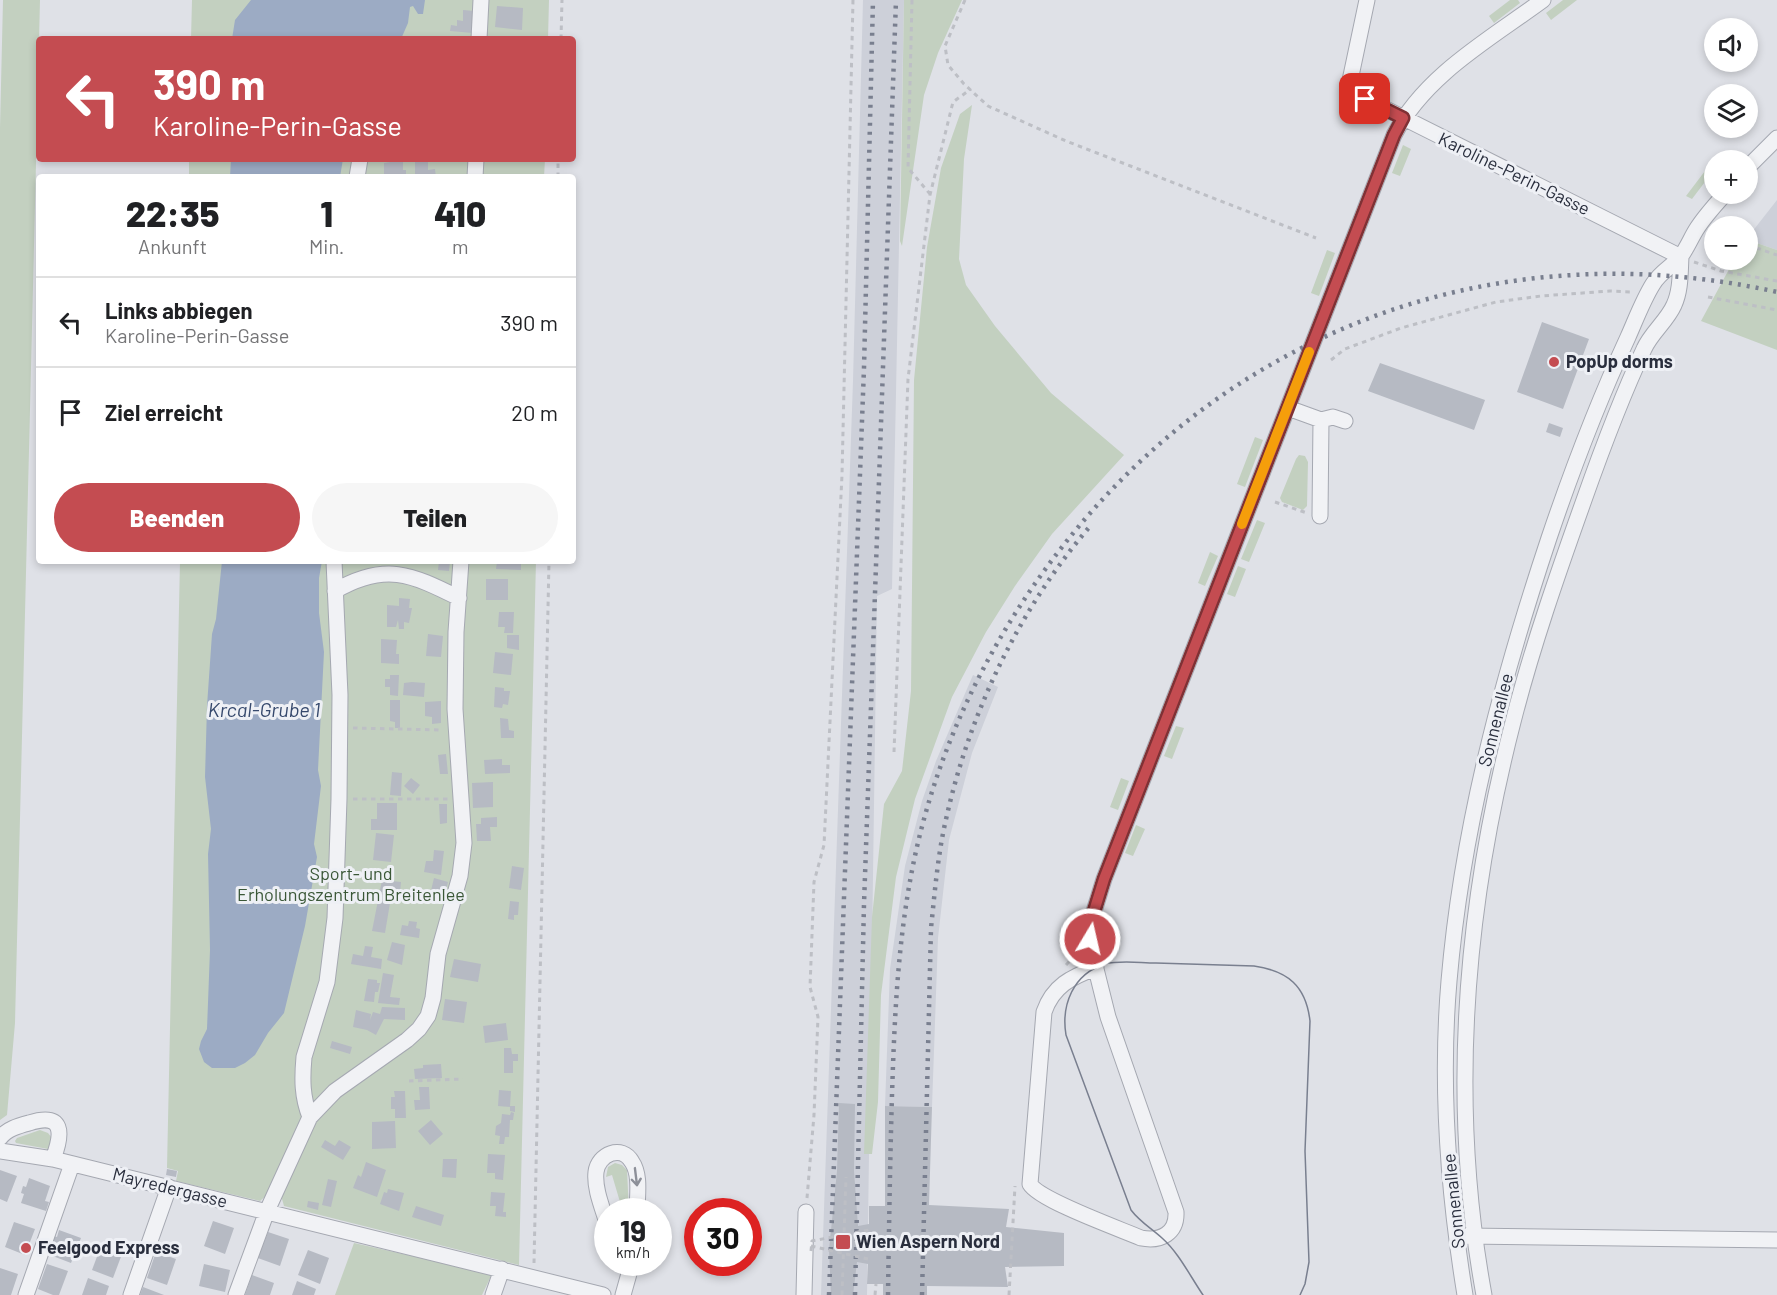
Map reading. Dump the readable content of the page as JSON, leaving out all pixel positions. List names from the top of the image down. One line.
{"streets":{"street":["Karoline-Perin-Gasse","Sonnenallee","Mayredergasse"]},"crossings":[["Karoline-Perin-Gasse","Sonnenallee"]],"water":["Krcal-Grube 1"],"parks":["Sport- und Erholungszentrum Breitenlee"],"places":{"other":["PopUp dorms","Feelgood Express"],"transit":["Wien Aspern Nord"]},"page":{"map_buttons":["+","−"],"turn":["390 m","Karoline-Perin-Gasse"],"eta":["22:35","Ankunft","1","Min.","410","m"],"list":[{"name":"Links abbiegen","note":"Karoline-Perin-Gasse","value":"390 m"},{"name":"Ziel erreicht","value":"20 m"}],"buttons":["Beenden","Teilen"],"speed":"19 km/h","limit":"30"}}
